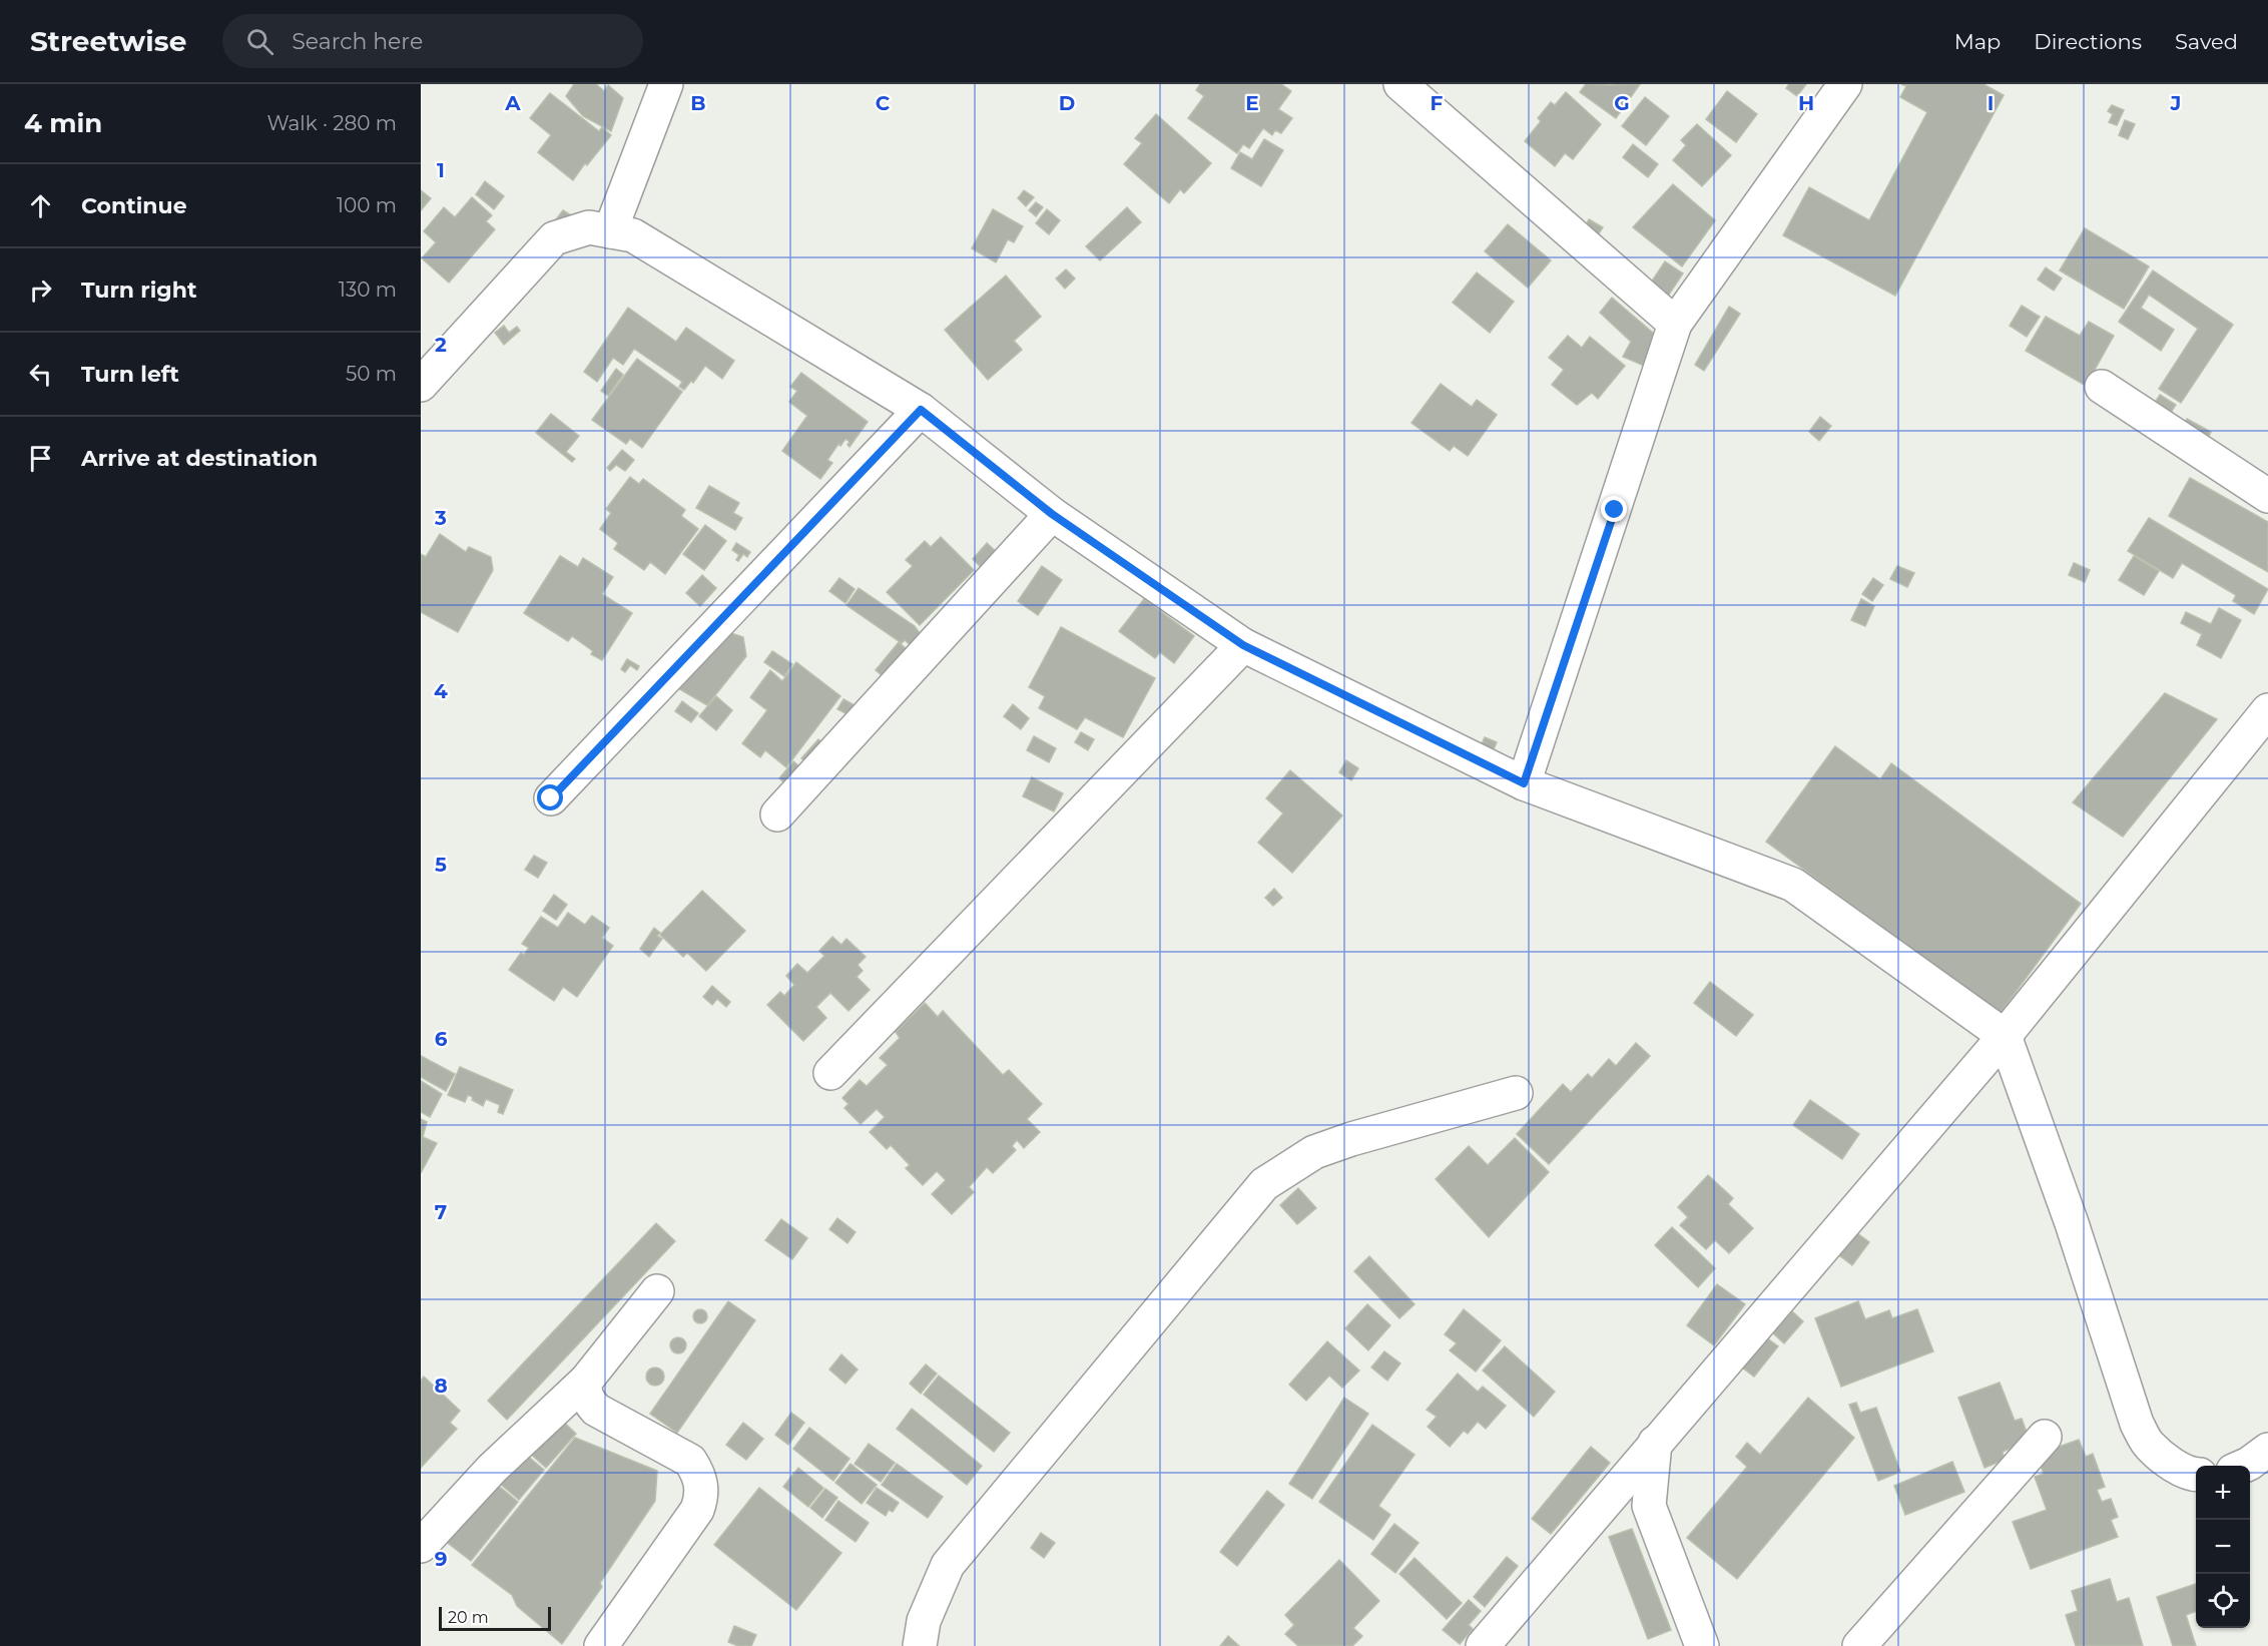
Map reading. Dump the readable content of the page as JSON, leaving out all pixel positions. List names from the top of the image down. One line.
{"scale_bar":"20 m","page":{"header":"Streetwise","search":"Search here","nav":["Map","Directions","Saved"],"heading":["4 min","Walk · 280 m"],"list":[["Continue","100 m"],["Turn right","130 m"],["Turn left","50 m"],"Arrive at destination"],"map_buttons":["+","−"],"scale":"20 m"},"grid":{"columns":["A","B","C","D","E","F","G","H","I","J"],"rows":["1","2","3","4","5","6","7","8","9"]}}
